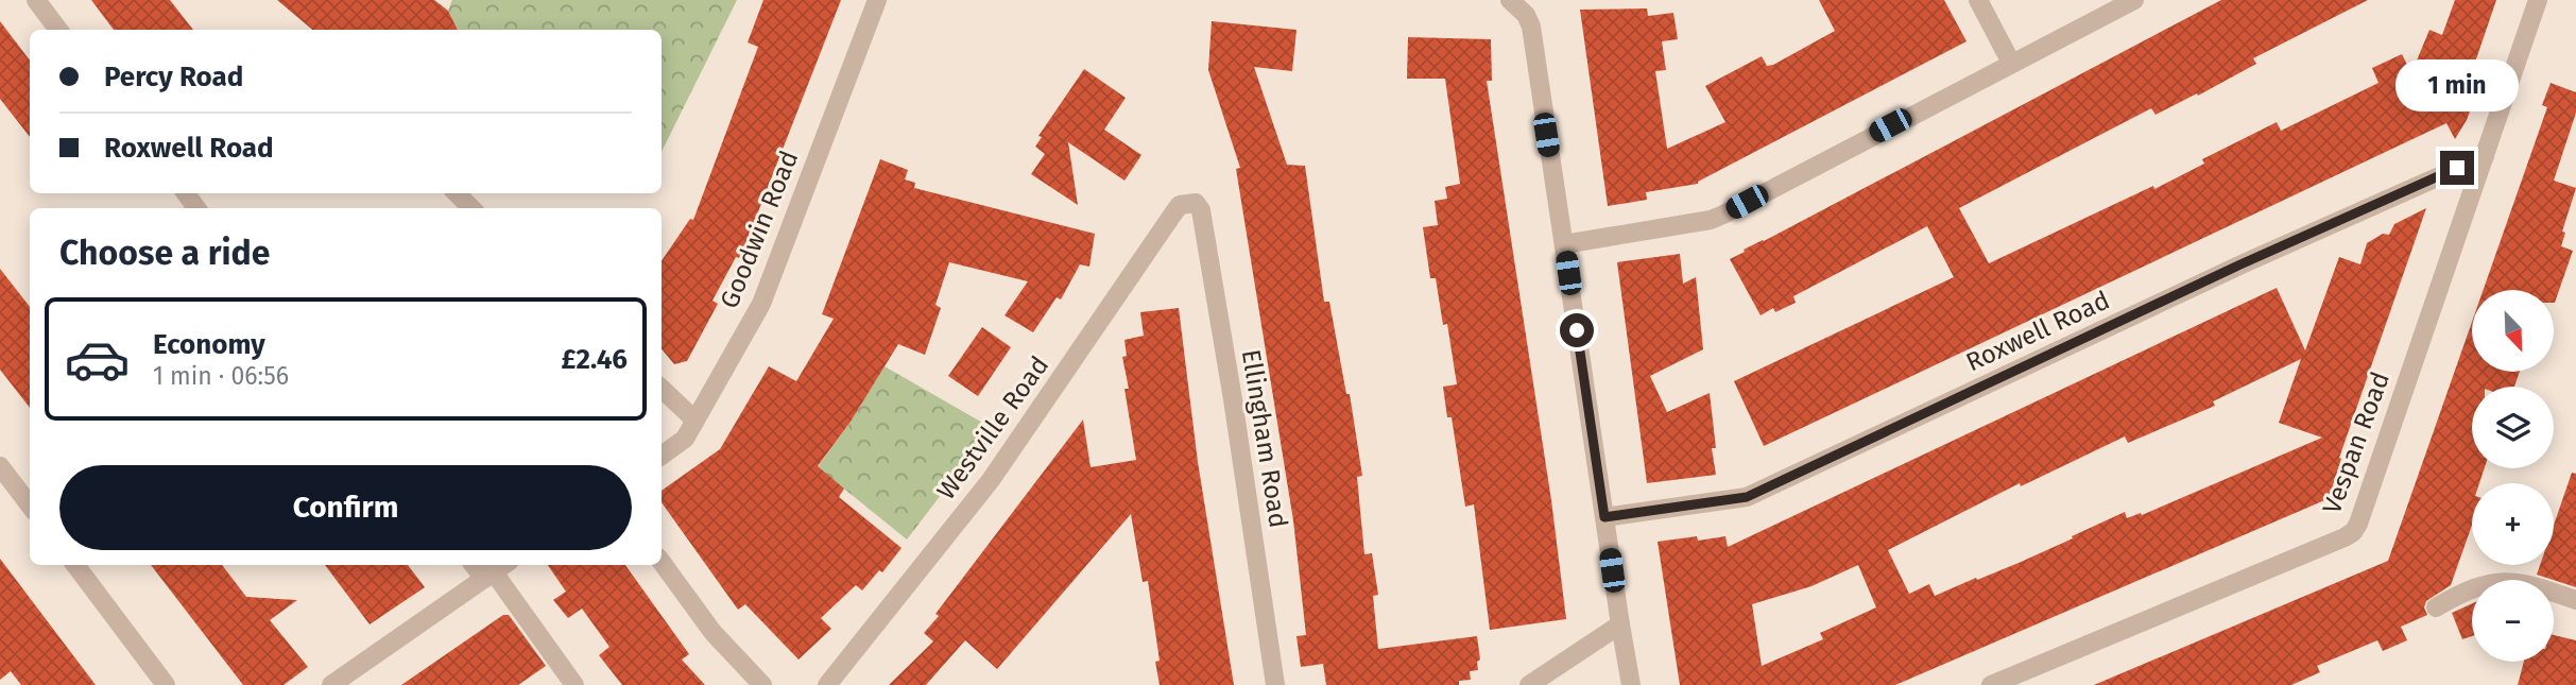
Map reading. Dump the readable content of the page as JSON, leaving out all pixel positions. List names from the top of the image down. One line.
{"streets":{"street":["Goodwin Road","Roxwell Road","Westville Road","Ellingham Road","Vespan Road"]},"crossings":[["Roxwell Road","Vespan Road"],["Westville Road","Ellingham Road"]],"north":"bottom right","page":{"banner":["Percy Road","Roxwell Road"],"bubble":"1 min","heading":"Choose a ride","map_buttons":["+","−"],"list":[{"name":"Economy","note":"1 min · 06:56","value":"£2.46"}],"buttons":"Confirm"}}
